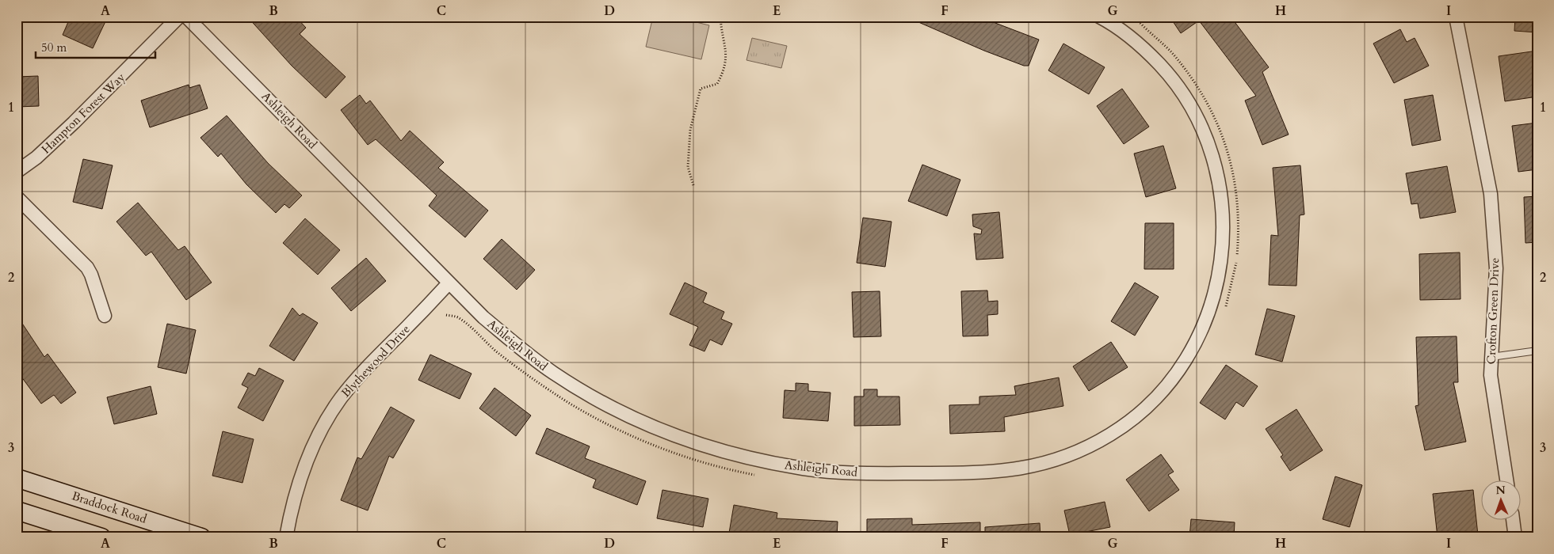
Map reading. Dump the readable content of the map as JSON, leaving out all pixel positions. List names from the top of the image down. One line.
{"streets":{"main road":["Braddock Road"],"street":["Hampton Forest Way","Ashleigh Road","Crofton Green Drive","Blythewood Drive"]},"crossings":[["Ashleigh Road","Blythewood Drive"]],"scale_bar":"50 m","north":"top","grid":{"columns":["A","B","C","D","E","F","G","H","I"],"rows":["1","2","3"]}}
